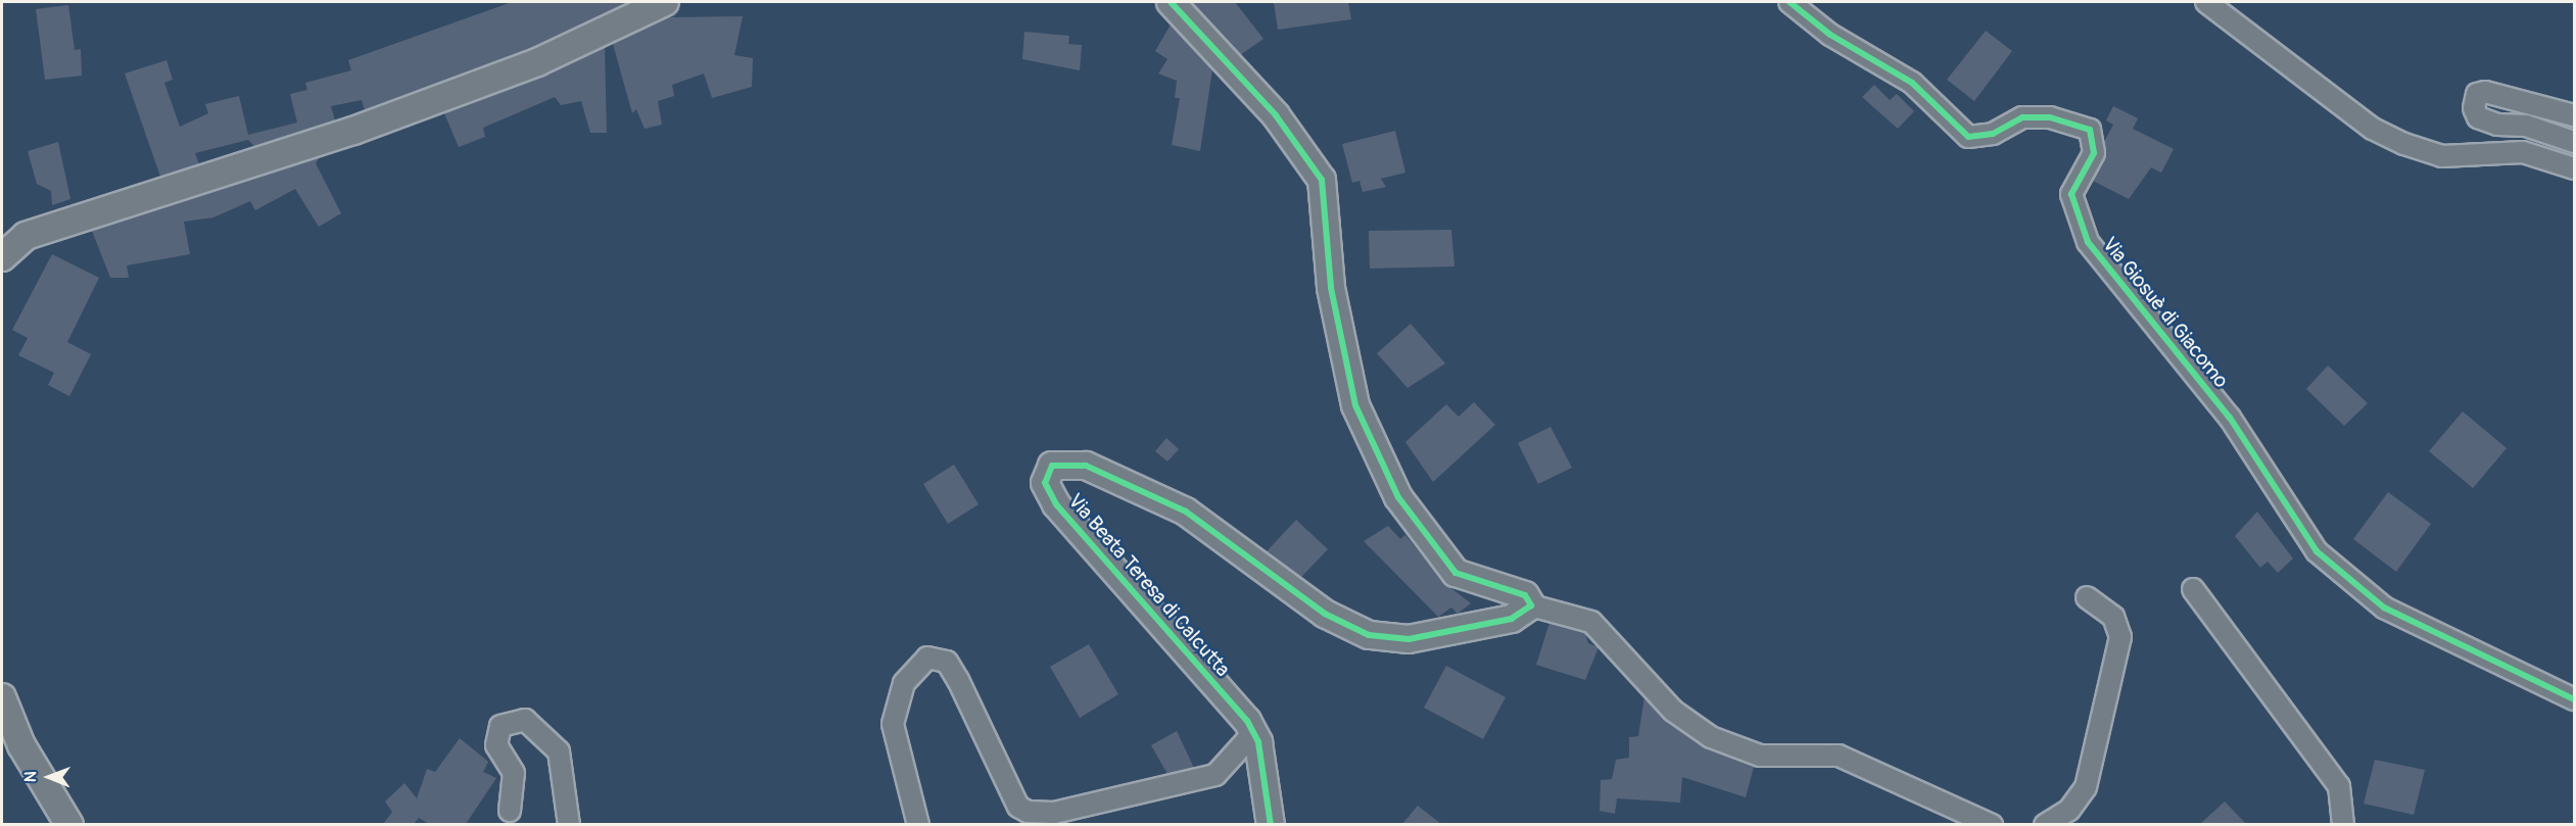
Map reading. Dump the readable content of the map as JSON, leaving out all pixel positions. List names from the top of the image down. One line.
{"streets":{"street":["Via Giosuè di Giacomo","Via Beata Teresa di Calcutta"]},"north":"left"}
